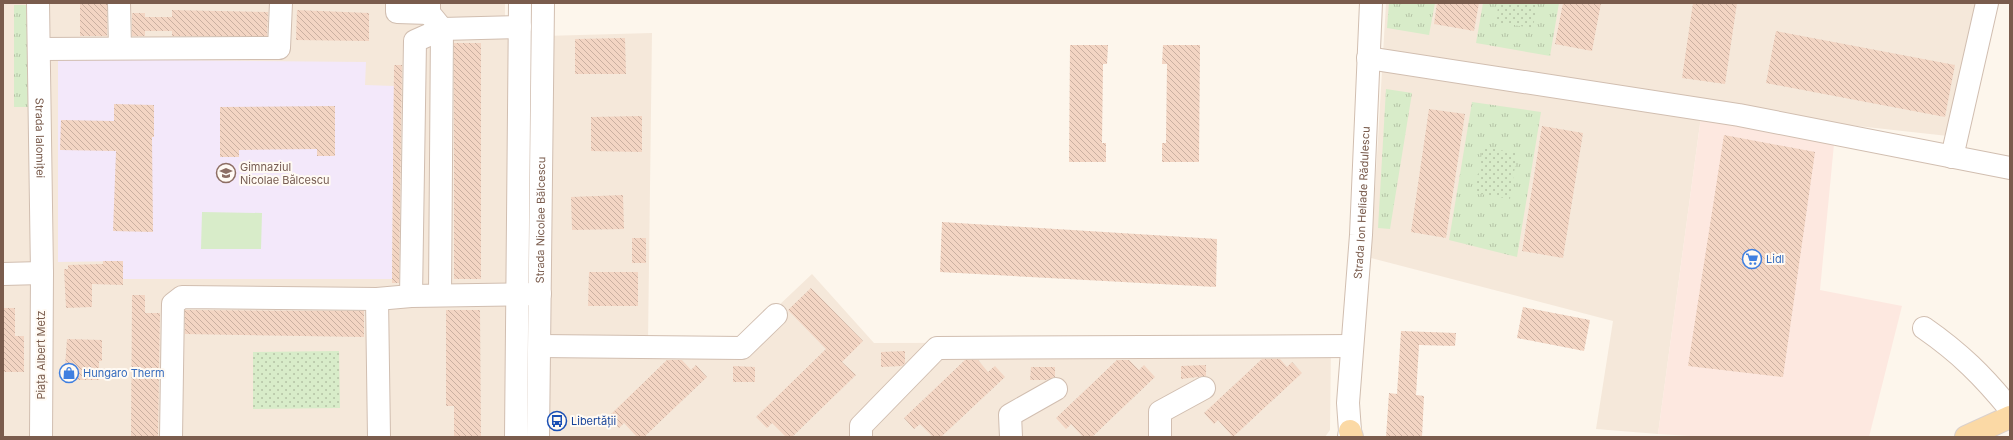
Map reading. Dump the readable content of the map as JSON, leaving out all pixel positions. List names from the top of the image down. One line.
{"streets":{"street":["Strada Ialomiței","Strada Ion Heliade Rădulescu","Strada Nicolae Bălcescu","Piața Albert Metz"]},"crossings":[["Strada Ialomiței","Piața Albert Metz"]],"places":{"school or university":["Gimnaziul Nicolae Bălcescu"],"supermarket":["Lidl"],"shop":["Hungaro Therm"],"bus stop":["Libertății"]}}
